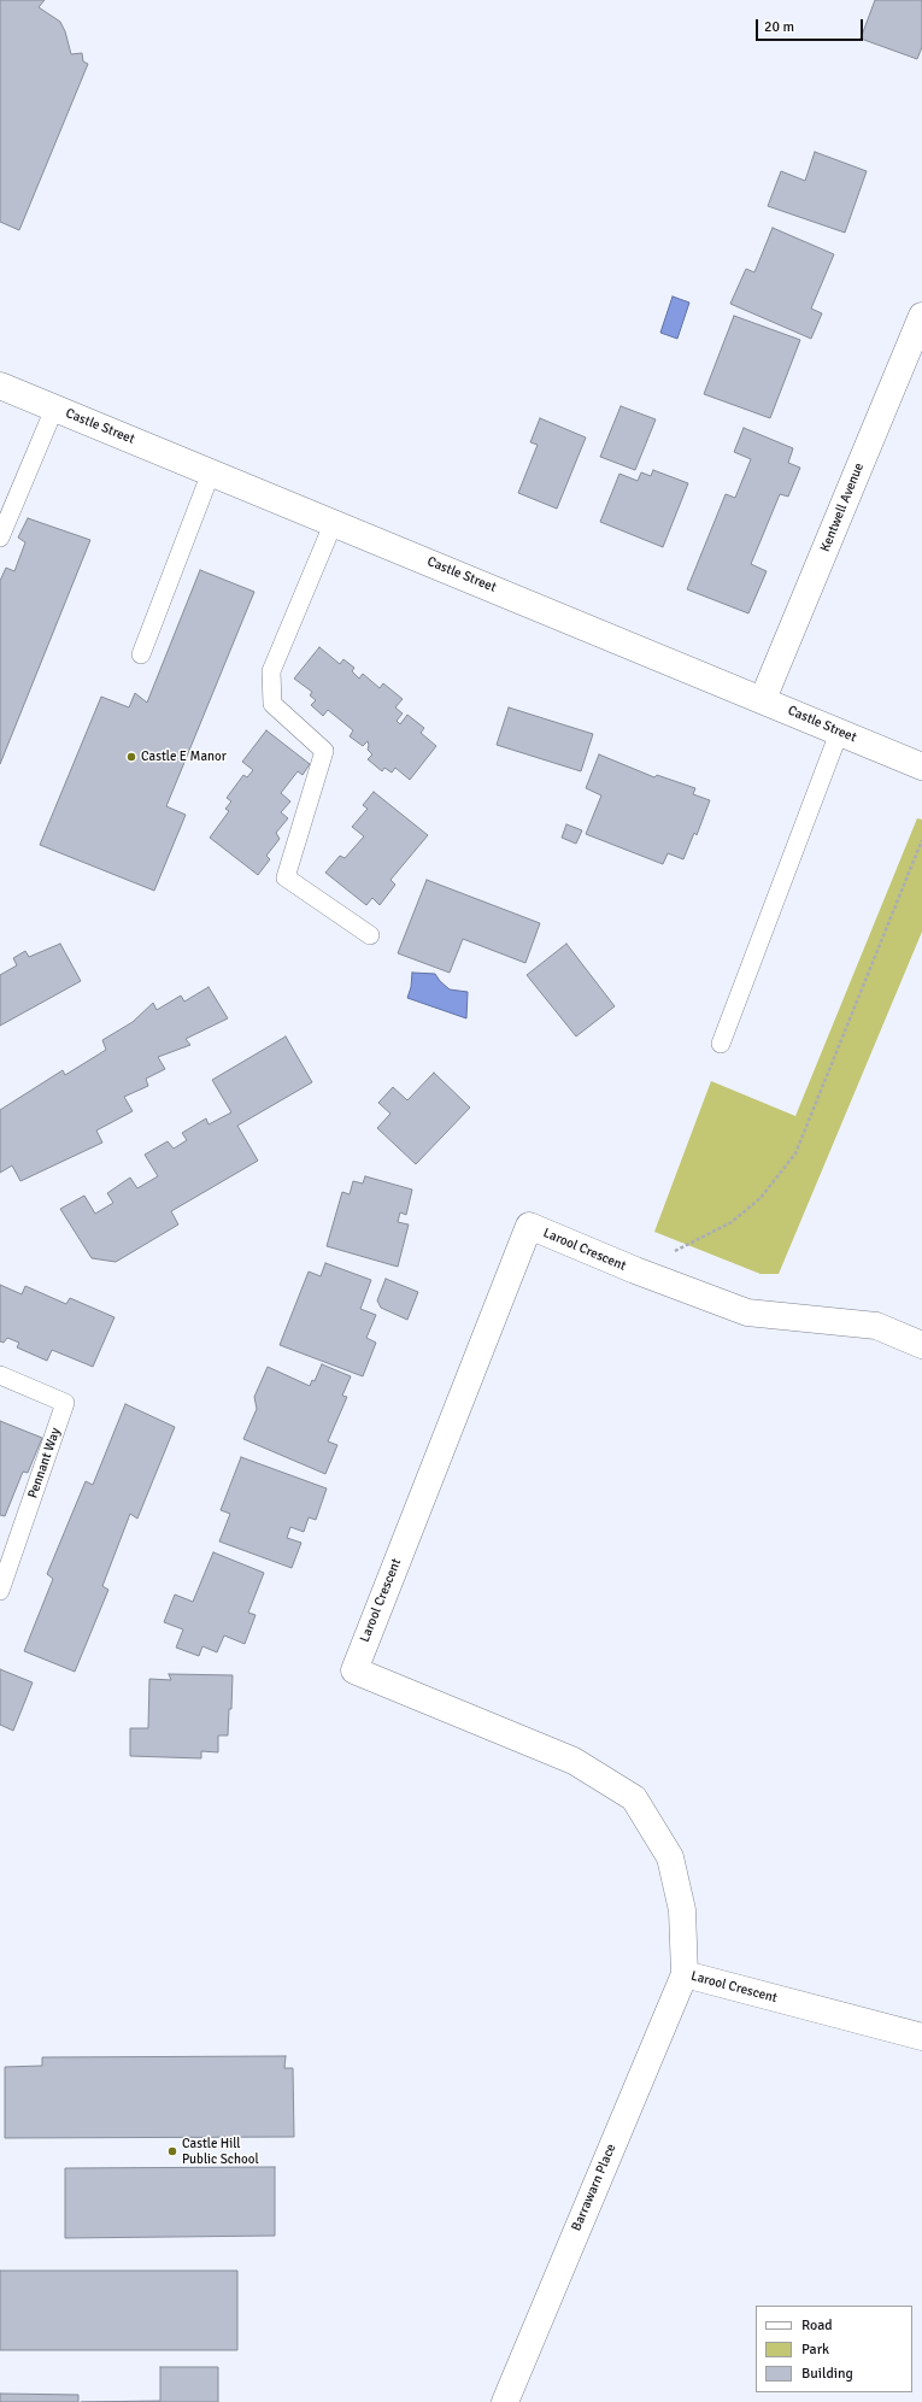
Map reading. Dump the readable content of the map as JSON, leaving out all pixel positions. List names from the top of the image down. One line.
{"streets":{"street":["Castle Street","Kentwell Avenue","Larool Crescent","Barrawarn Place"],"lane":["Pennant Way"]},"crossings":[["Castle Street","Kentwell Avenue"],["Larool Crescent","Barrawarn Place"]],"places":["Castle E Manor","Castle Hill Public School"],"legend":["Road","Park","Building"],"scale_bar":"20 m"}
